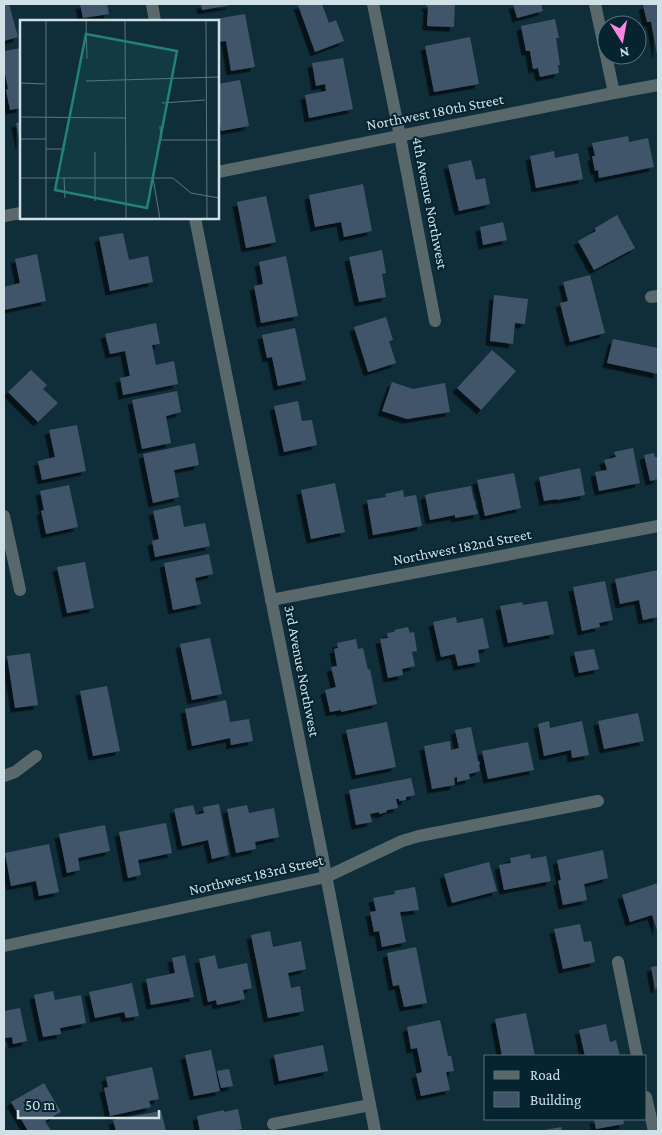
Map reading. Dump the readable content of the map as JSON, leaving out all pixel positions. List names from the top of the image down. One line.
{"streets":{"street":["Northwest 180th Street","4th Avenue Northwest","Northwest 182nd Street","3rd Avenue Northwest","Northwest 183rd Street"]},"crossings":[["Northwest 180th Street","4th Avenue Northwest"],["Northwest 182nd Street","3rd Avenue Northwest"],["3rd Avenue Northwest","Northwest 183rd Street"]],"legend":["Road","Building"],"scale_bar":"50 m","north":"bottom"}
